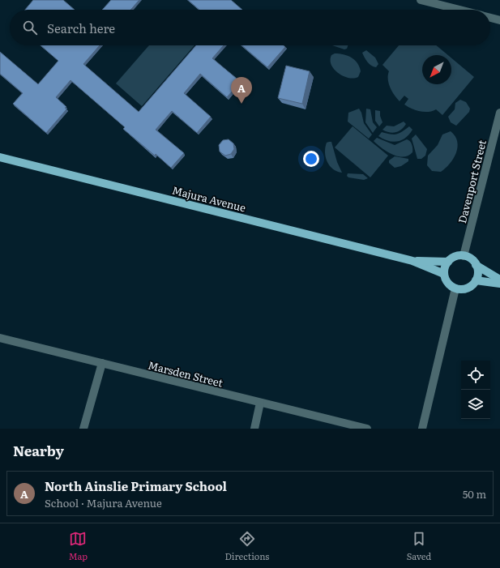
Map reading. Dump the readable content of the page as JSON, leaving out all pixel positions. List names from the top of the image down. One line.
{"streets":{"main road":["Majura Avenue"],"street":["Davenport Street","Marsden Street"]},"crossings":[["Davenport Street","Majura Avenue"]],"north":"bottom left","page":{"search":"Search here","pins":"A","heading":"Nearby","list":[{"mark":"A","name":"North Ainslie Primary School","note":"School · Majura Avenue","value":"50 m"}],"nav":["Map","Directions","Saved"]}}
